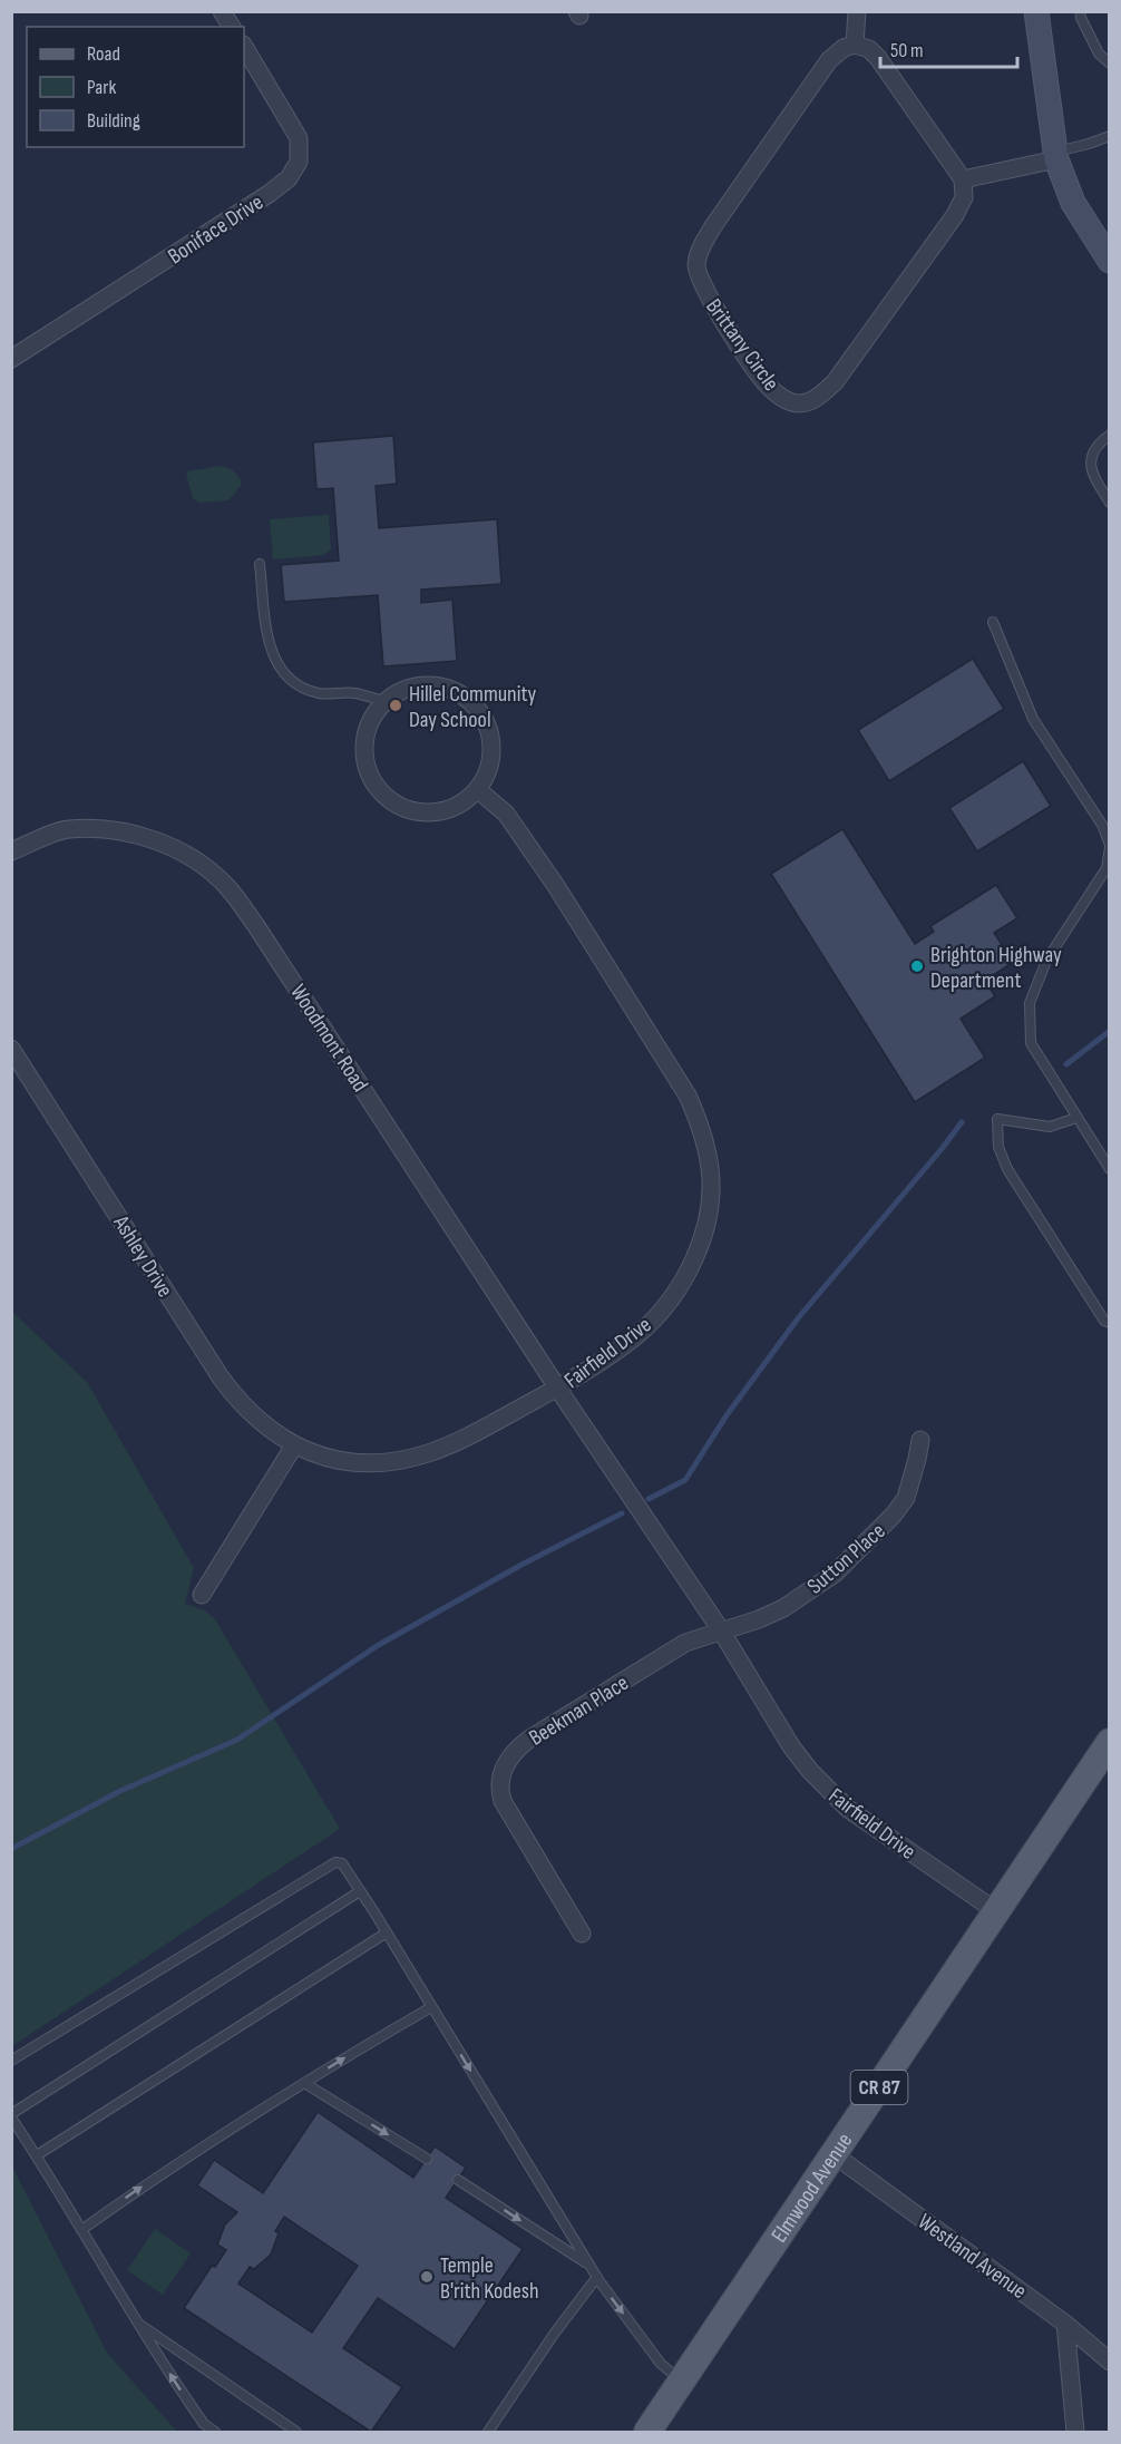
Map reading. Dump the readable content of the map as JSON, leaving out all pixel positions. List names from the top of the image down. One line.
{"streets":{"main road":["CR 87","Elmwood Avenue"],"street":["Boniface Drive","Brittany Circle","Woodmont Road","Ashley Drive","Fairfield Drive","Sutton Place","Beekman Place","Westland Avenue"]},"crossings":[["Woodmont Road","Ashley Drive"],["Woodmont Road","Fairfield Drive"],["Ashley Drive","Fairfield Drive"],["Fairfield Drive","Sutton Place"],["Fairfield Drive","Beekman Place"],["Fairfield Drive","Elmwood Avenue"],["Sutton Place","Beekman Place"],["Elmwood Avenue","Westland Avenue"]],"places":["Hillel Community Day School","Brighton Highway Department","Temple B'rith Kodesh"],"legend":["Road","Park","Building"],"scale_bar":"50 m"}
